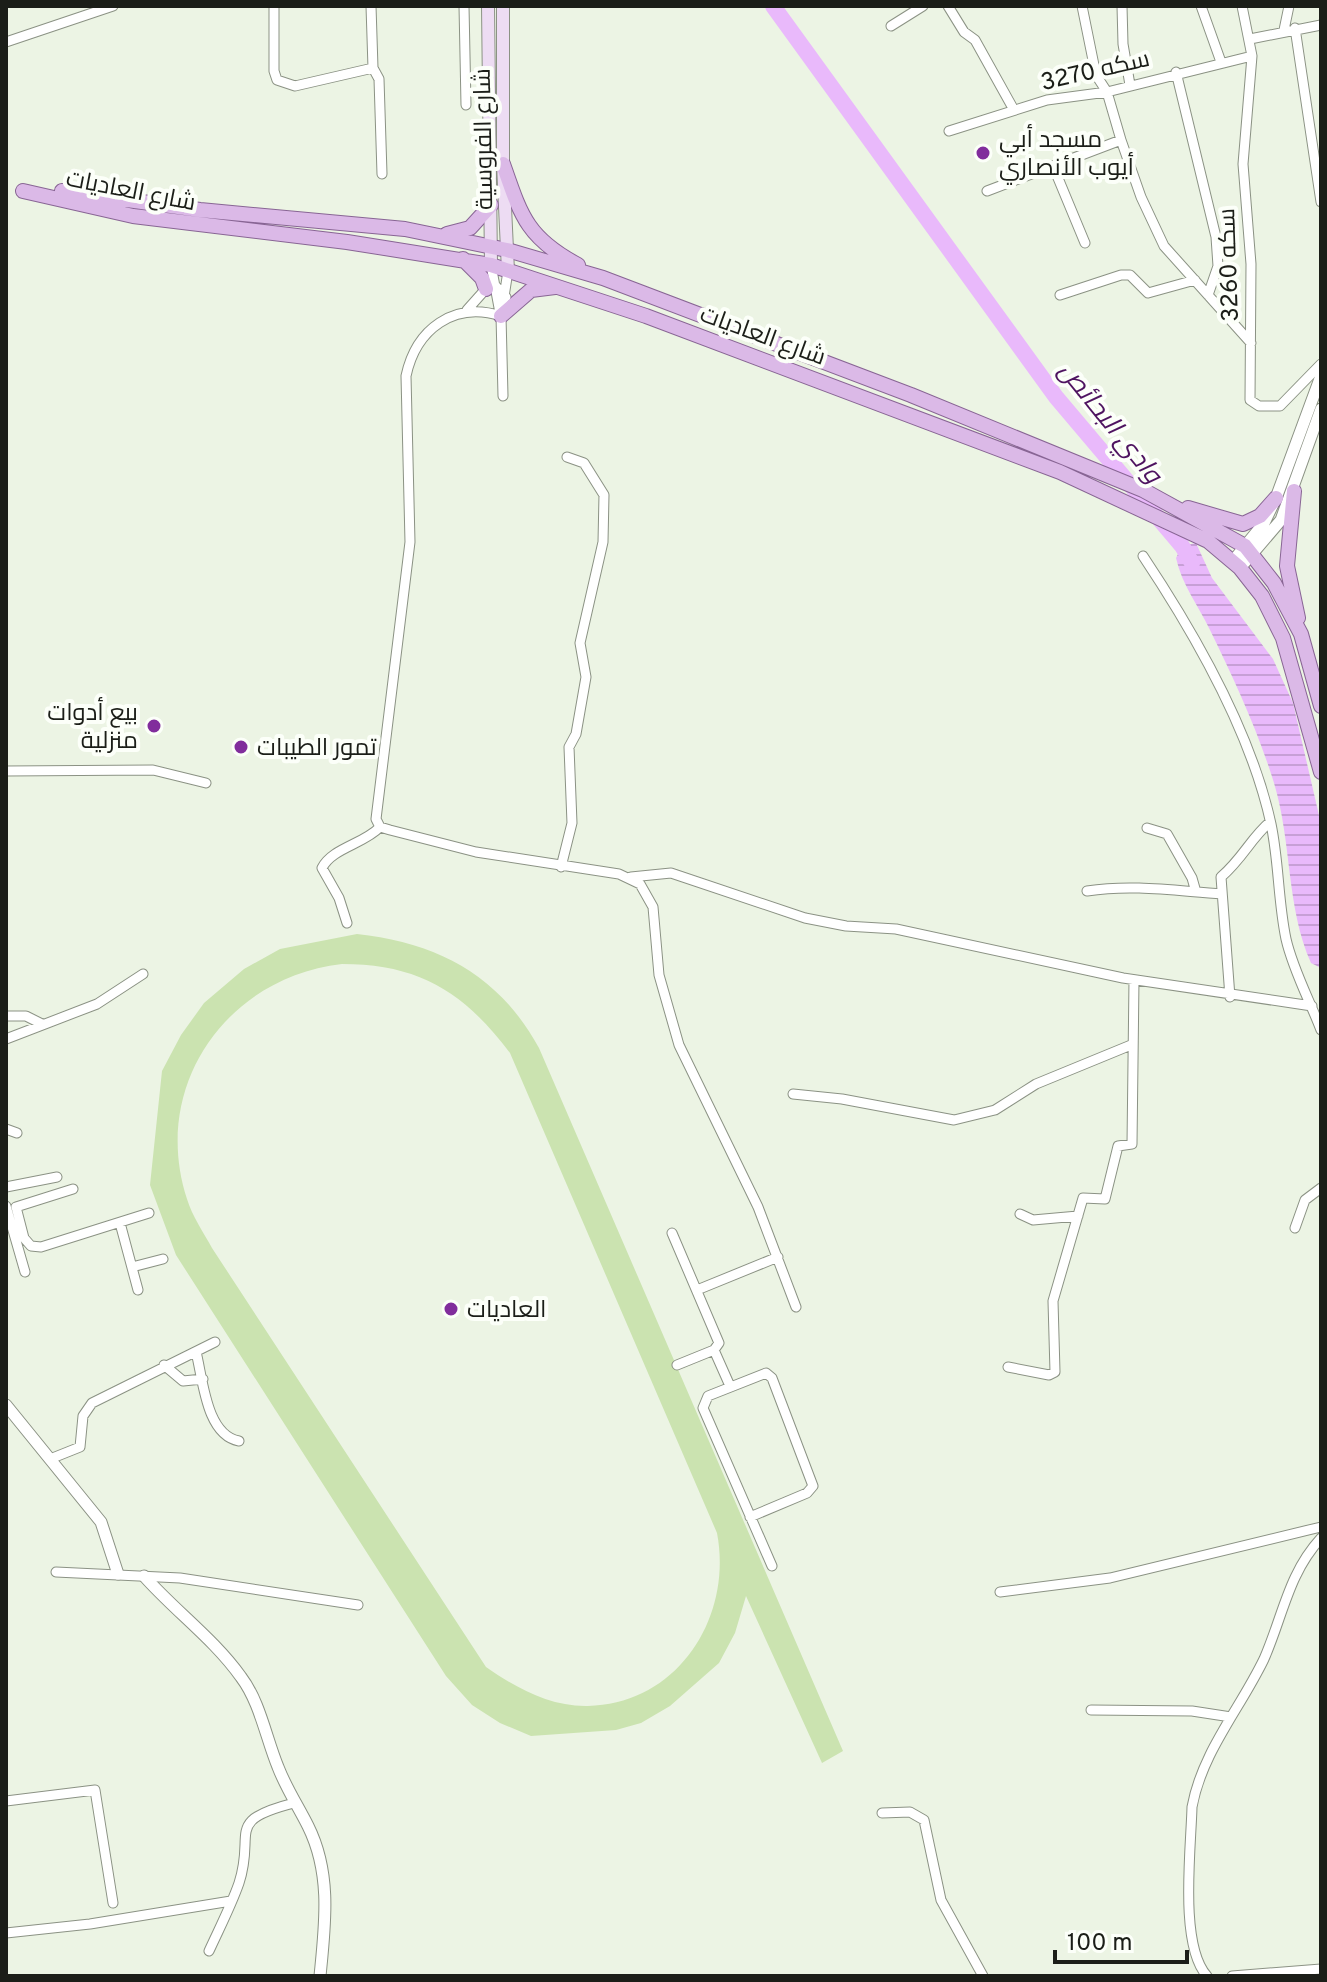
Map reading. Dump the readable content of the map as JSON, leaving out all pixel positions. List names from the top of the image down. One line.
{"streets":{"main road":["شارع الفروسية","شارع العاديات"],"street":["سكه 3270","سكه 3260"]},"crossings":[["سكه 3270","سكه 3260"],["شارع الفروسية","شارع العاديات"]],"water":["وادي البحائص"],"places":["مسجد أبي أيوب الأنصاري","بيع أدوات منزلية","تمور الطيبات","العاديات"],"scale_bar":"100 m"}
